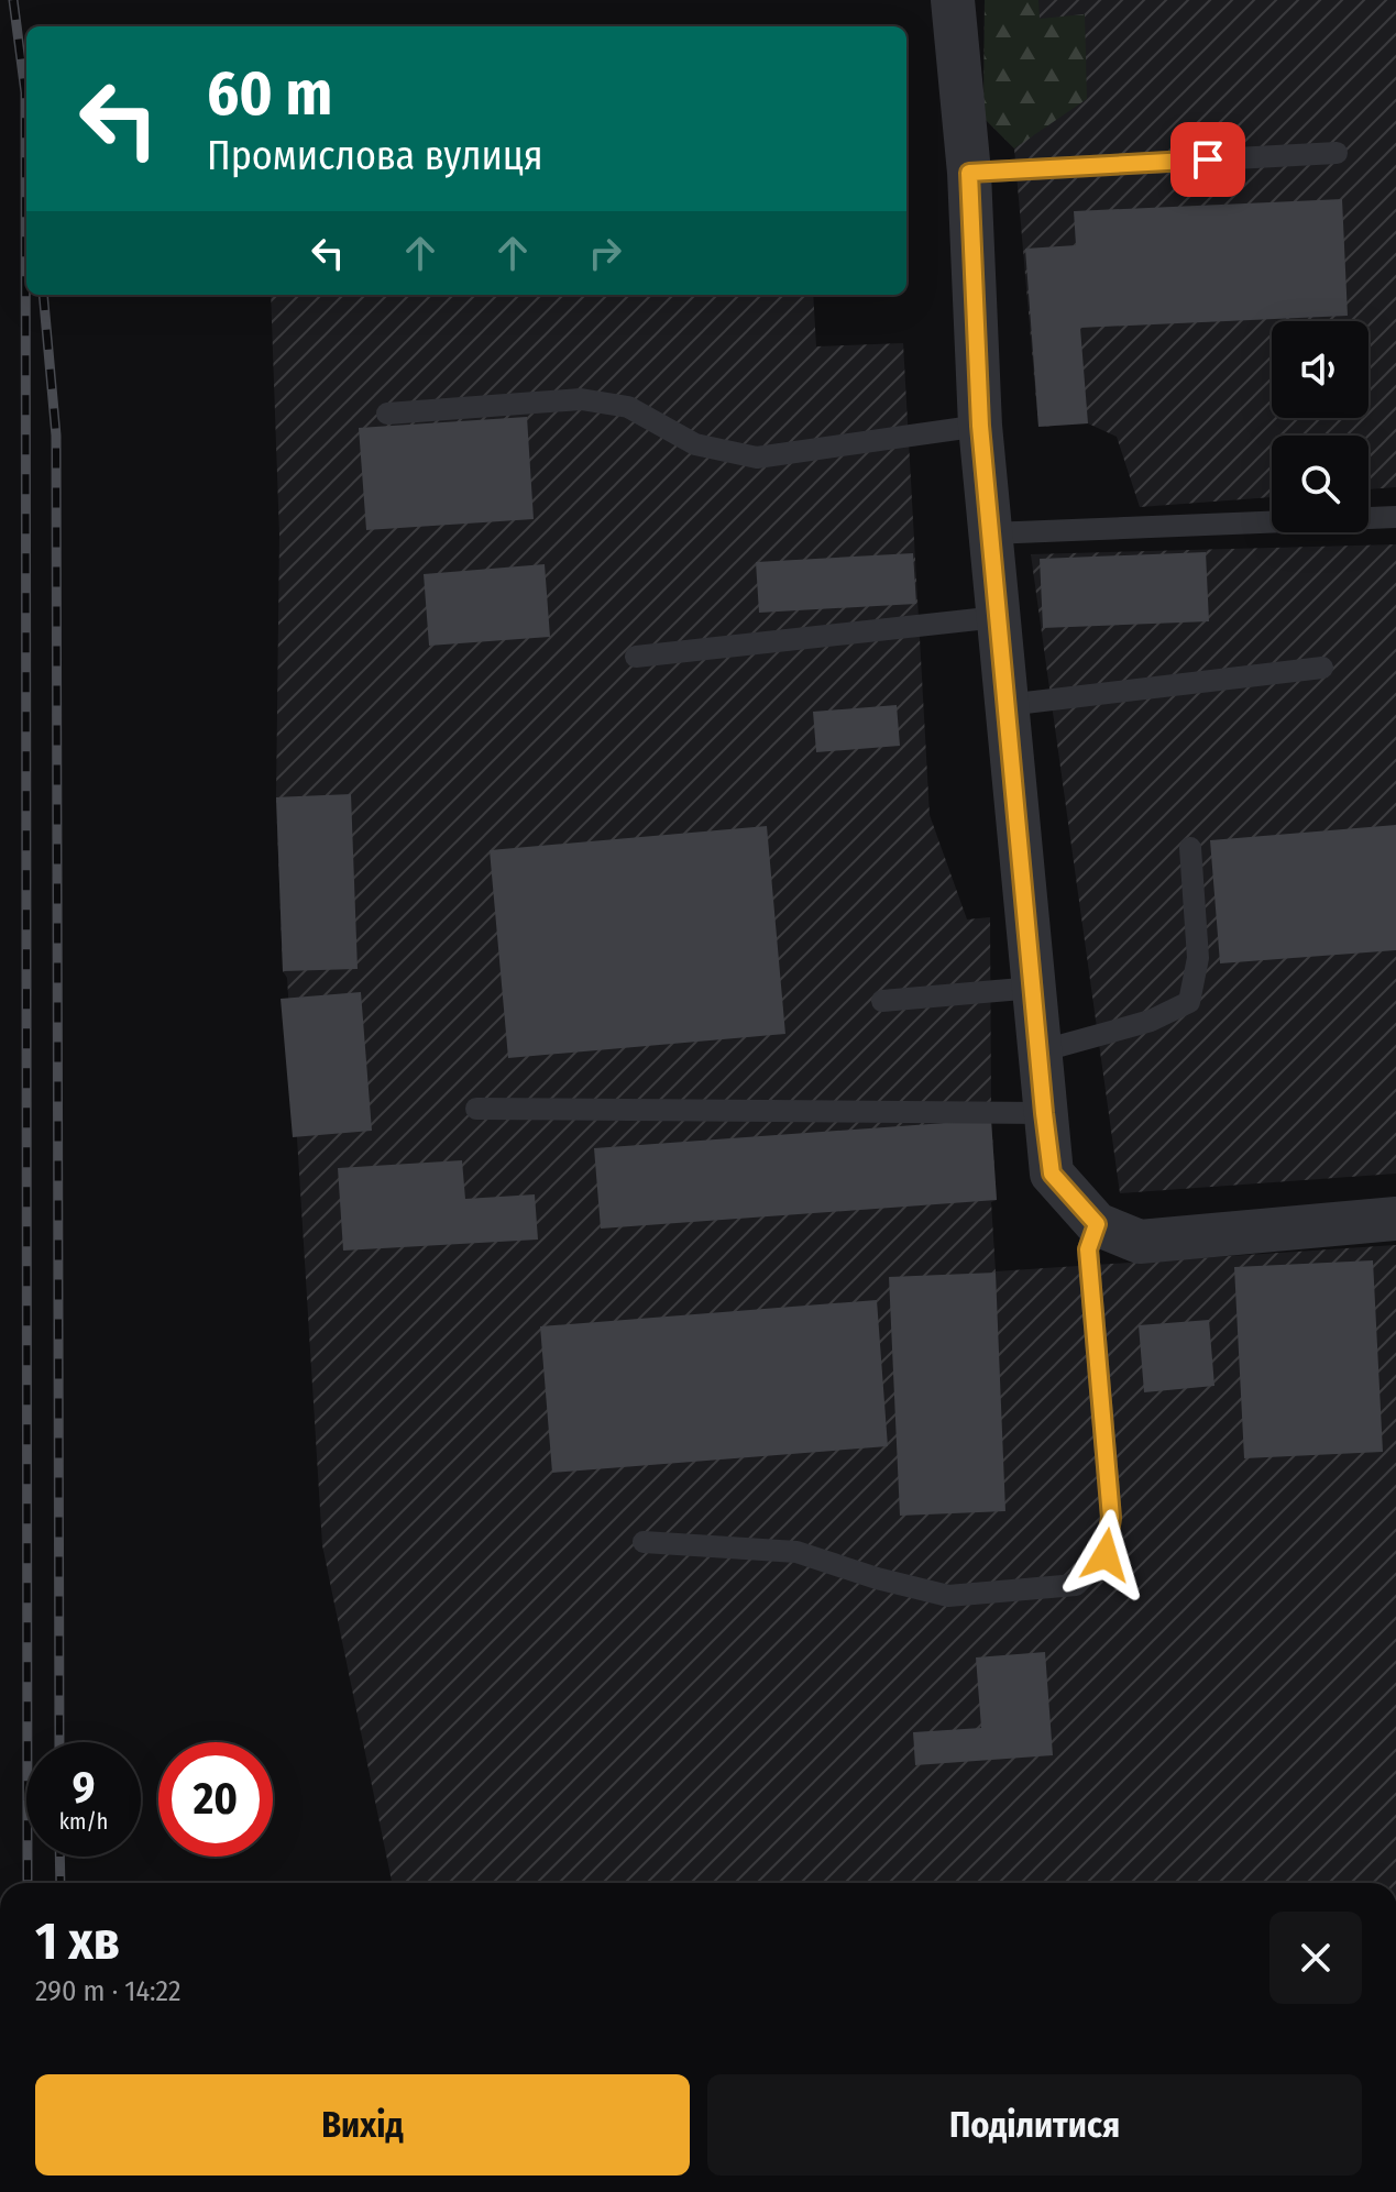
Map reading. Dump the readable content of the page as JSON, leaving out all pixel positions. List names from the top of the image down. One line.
{"page":{"turn":["60 m","Промислова вулиця"],"speed":"9 km/h","limit":"20","heading":["1 хв","290 m · 14:22"],"buttons":["Вихід","Поділитися"]}}
